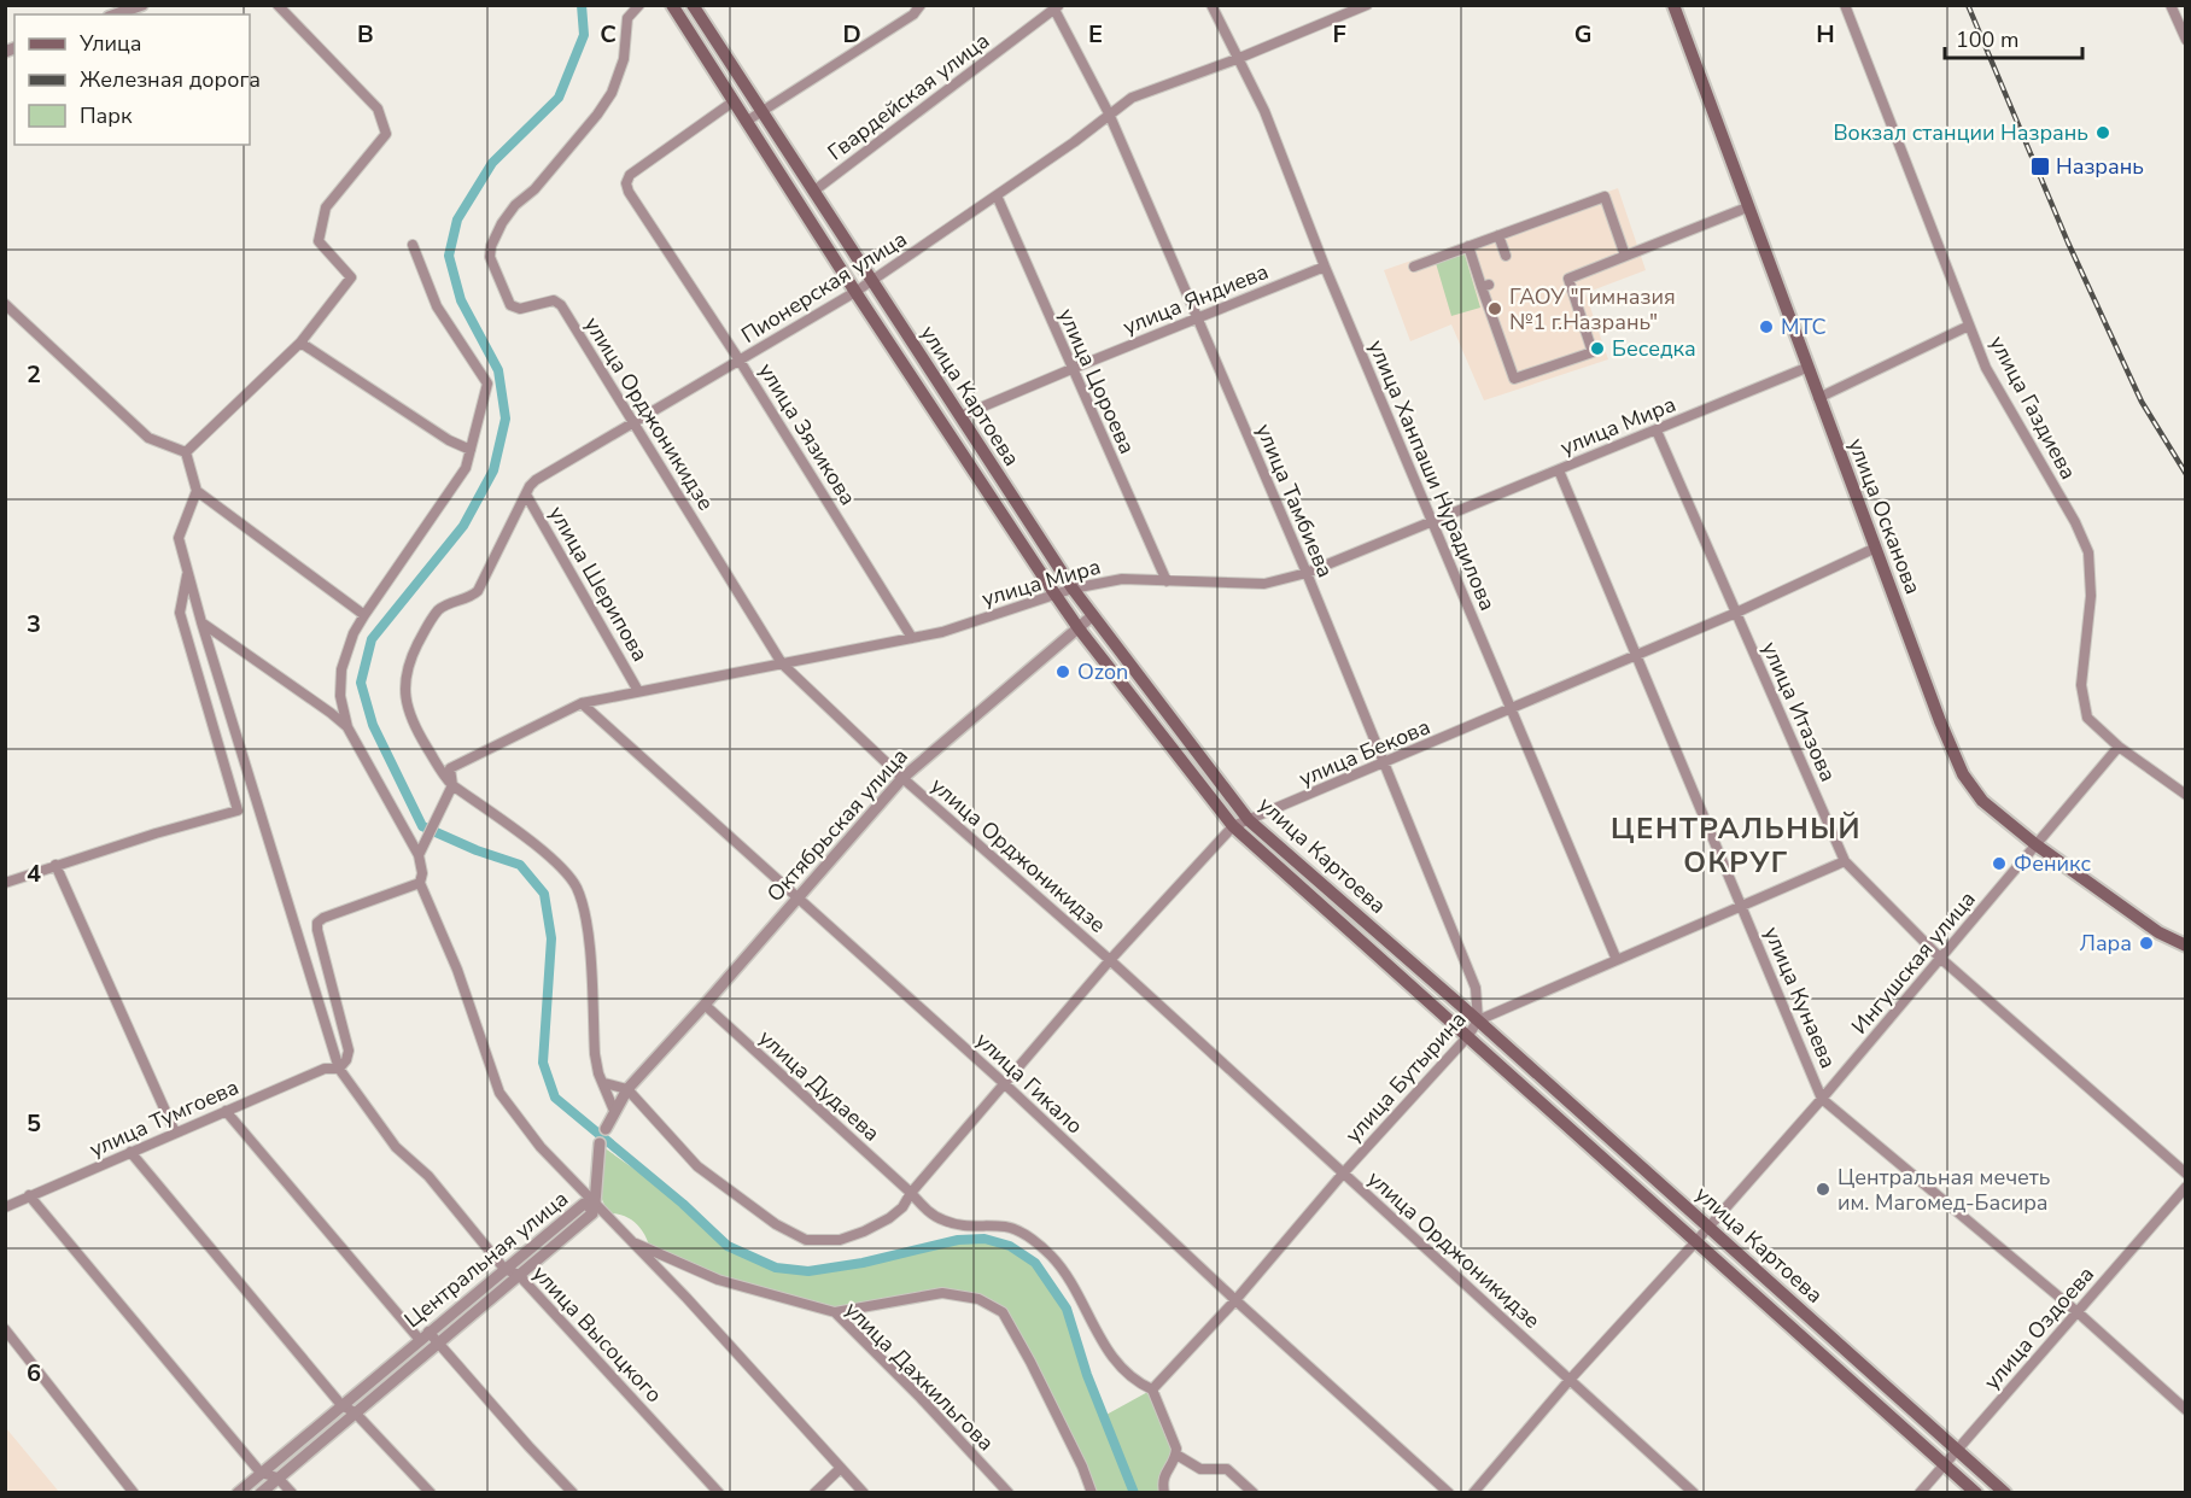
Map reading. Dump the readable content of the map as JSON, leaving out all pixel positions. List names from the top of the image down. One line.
{"streets":{"main road":["улица Картоева","улица Осканова"],"street":["Гвардейская улица","Пионерская улица","улица Яндиева","улица Цороева","улица Газдиева","улица Орджоникидзе","улица Мира","улица Зязикова","улица Ханпаши Нурадилова","улица Тамбиева","улица Шерипова","улица Итазова","улица Бекова","Октябрьская улица","Ингушская улица","улица Кунаева","улица Бутырина","улица Гикало","улица Дудаева","улица Тумгоева","Центральная улица","улица Оздоева","улица Высоцкого","улица Дахкильгова"]},"crossings":[["Гвардейская улица","улица Картоева"],["Гвардейская улица","улица Тамбиева"],["Пионерская улица","улица Цороева"],["Пионерская улица","улица Картоева"],["Пионерская улица","улица Орджоникидзе"],["Пионерская улица","улица Мира"],["Пионерская улица","улица Зязикова"],["Пионерская улица","улица Ханпаши Нурадилова"],["Пионерская улица","улица Тамбиева"],["Пионерская улица","улица Шерипова"],["улица Яндиева","улица Цороева"],["улица Яндиева","улица Картоева"],["улица Яндиева","улица Ханпаши Нурадилова"],["улица Яндиева","улица Тамбиева"],["улица Цороева","улица Мира"],["улица Картоева","улица Мира"],["улица Картоева","улица Зязикова"],["улица Картоева","улица Тамбиева"],["улица Картоева","улица Бекова"],["улица Картоева","Октябрьская улица"],["улица Картоева","Ингушская улица"],["улица Картоева","улица Бутырина"],["улица Картоева","улица Оздоева"],["улица Газдиева","Ингушская улица"],["улица Орджоникидзе","улица Мира"],["улица Орджоникидзе","улица Бекова"],["улица Орджоникидзе","Октябрьская улица"],["улица Орджоникидзе","Ингушская улица"],["улица Орджоникидзе","улица Бутырина"],["улица Мира","улица Зязикова"],["улица Мира","улица Ханпаши Нурадилова"],["улица Мира","улица Тамбиева"],["улица Мира","улица Осканова"],["улица Мира","улица Шерипова"],["улица Мира","улица Итазова"],["улица Мира","улица Кунаева"],["улица Мира","улица Гикало"],["улица Ханпаши Нурадилова","улица Бекова"],["улица Ханпаши Нурадилова","улица Бутырина"],["улица Тамбиева","улица Бекова"],["улица Тамбиева","улица Бутырина"],["улица Осканова","улица Бекова"],["улица Осканова","Ингушская улица"],["улица Итазова","улица Бекова"],["улица Итазова","Ингушская улица"],["улица Итазова","улица Бутырина"],["улица Бекова","Октябрьская улица"],["улица Бекова","улица Кунаева"],["улица Бекова","улица Гикало"],["улица Бекова","улица Дудаева"],["Октябрьская улица","улица Гикало"],["Октябрьская улица","улица Дудаева"],["Ингушская улица","улица Кунаева"],["улица Кунаева","улица Бутырина"],["улица Кунаева","улица Оздоева"],["улица Бутырина","улица Гикало"],["улица Бутырина","улица Дудаева"],["улица Тумгоева","улица Высоцкого"],["Центральная улица","улица Высоцкого"]],"districts":["ЦЕНТРАЛЬНЫЙ ОКРУГ"],"places":{"other":["Вокзал станции Назрань","ГАОУ \"Гимназия №1 г.Назрань\"","МТС","Беседка","Ozon","Феникс","Лара","Центральная мечеть им. Магомед-Басира"],"transit":["Назрань"]},"legend":["Улица","Железная дорога","Парк"],"scale_bar":"100 m","grid":{"columns":["B","C","D","E","F","G","H"],"rows":["2","3","4","5","6"]}}
